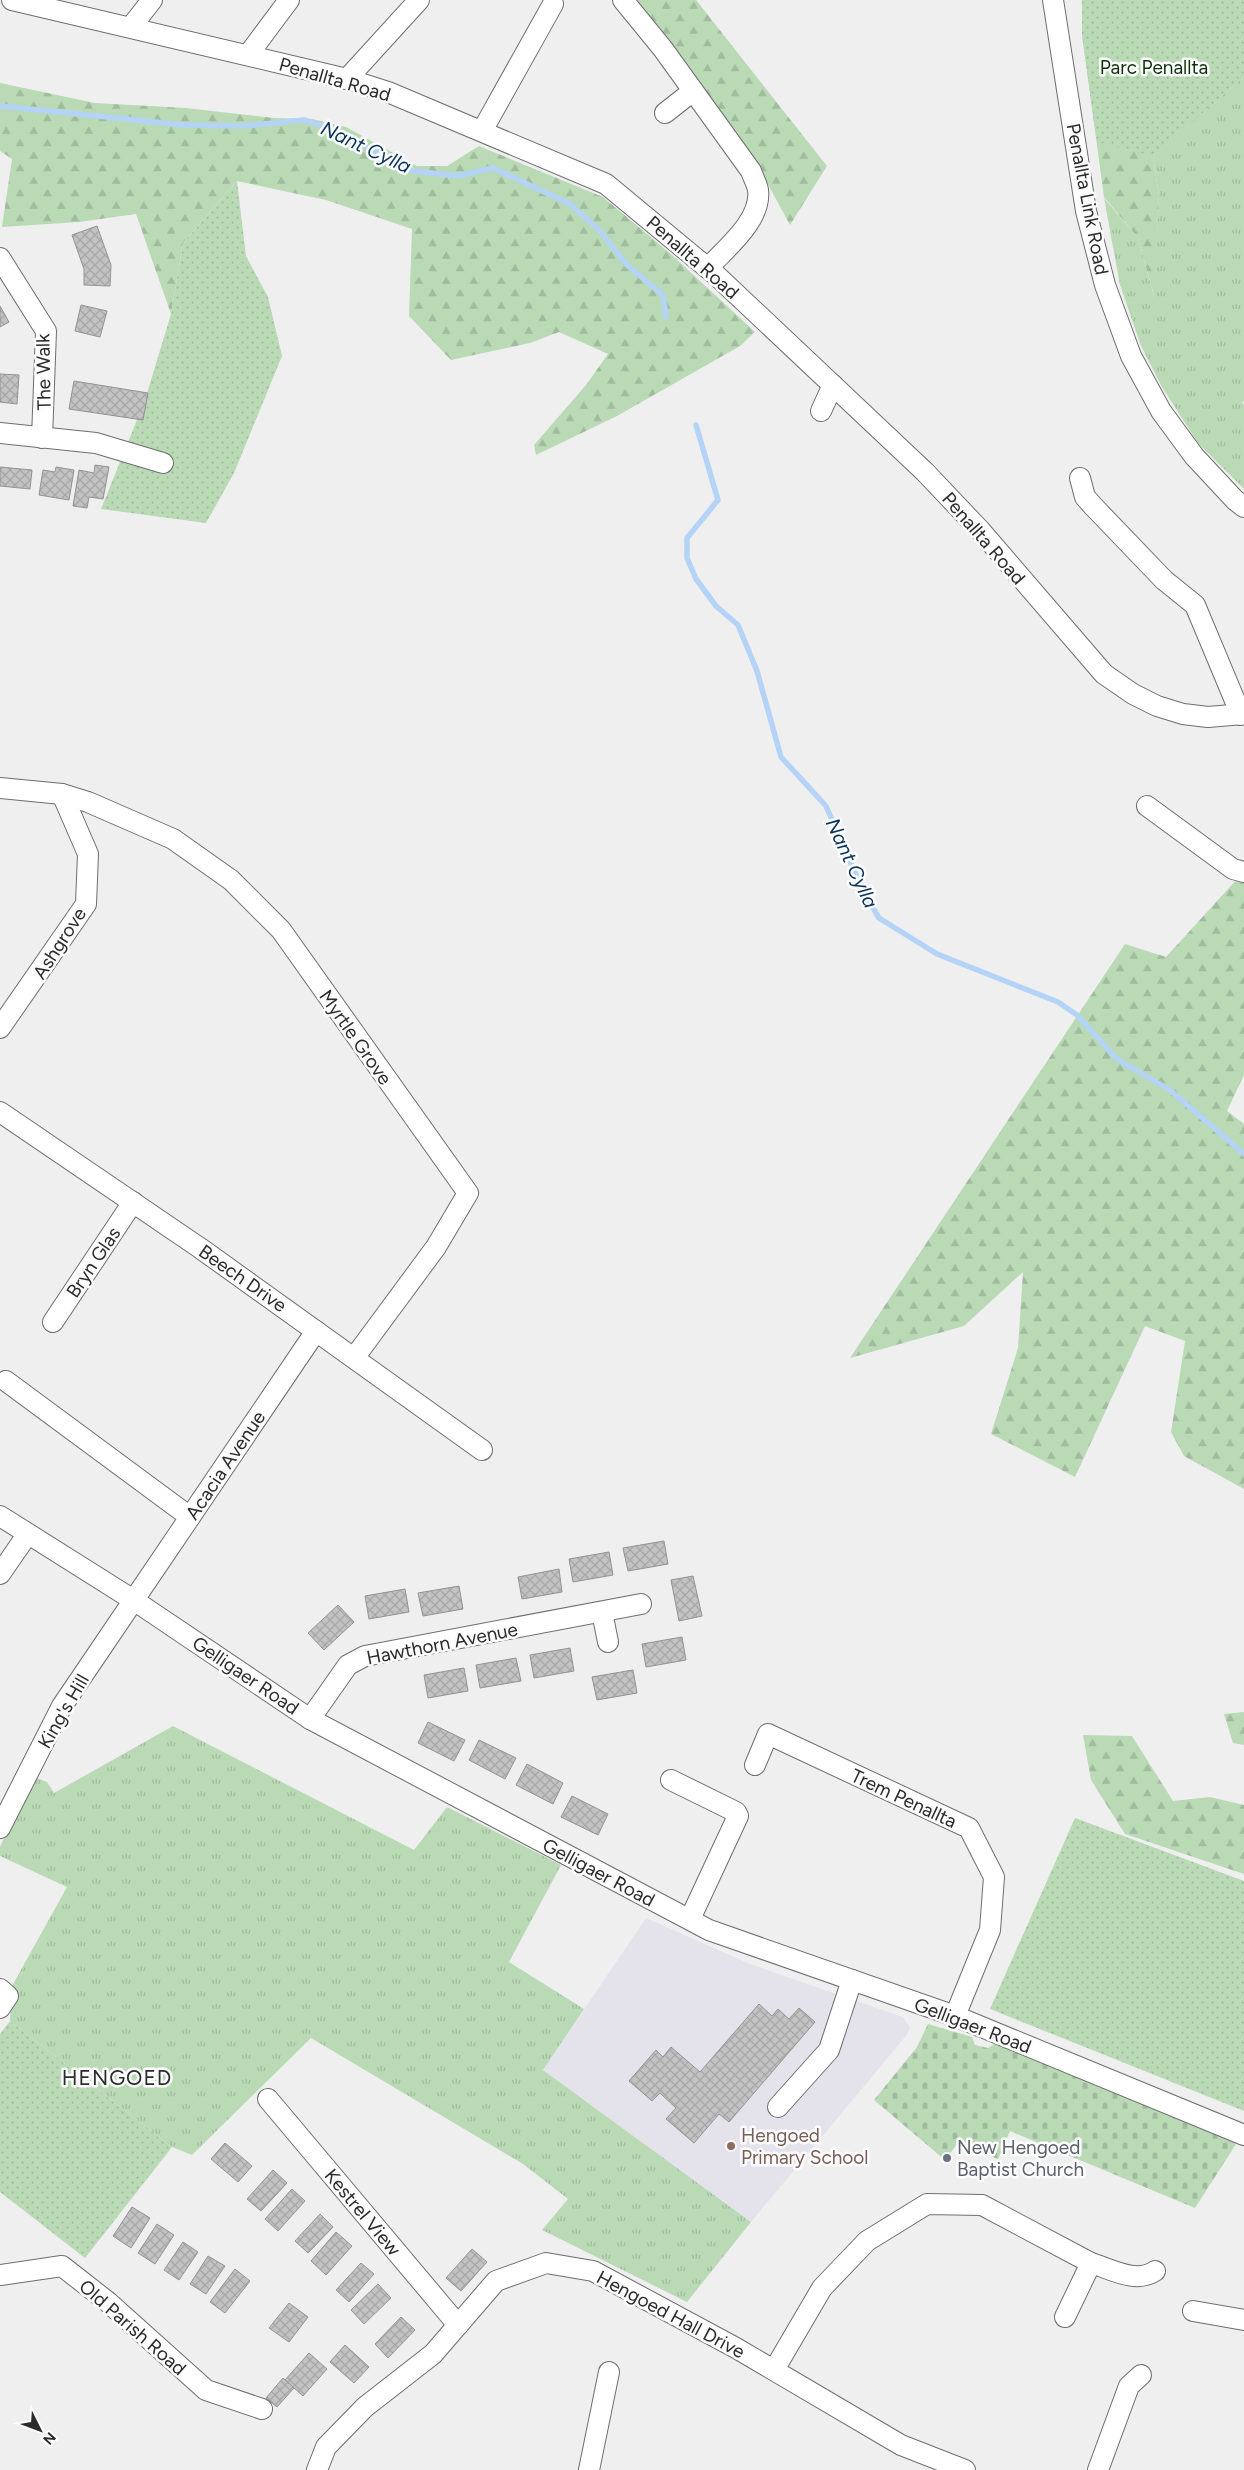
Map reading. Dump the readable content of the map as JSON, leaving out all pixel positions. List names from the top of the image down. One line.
{"streets":{"street":["Penallta Road","Penallta Link Road","The Walk","Ashgrove","Myrtle Grove","Bryn Glas","Beech Drive","Acacia Avenue","Hawthorn Avenue","Gelligaer Road","King's Hill","Trem Penallta","Kestrel View","Hengoed Hall Drive","Old Parish Road"]},"crossings":[["Ashgrove","Myrtle Grove"],["Myrtle Grove","Beech Drive"],["Bryn Glas","Beech Drive"],["Beech Drive","Acacia Avenue"],["Acacia Avenue","Gelligaer Road"],["Acacia Avenue","King's Hill"],["Hawthorn Avenue","Gelligaer Road"],["Gelligaer Road","King's Hill"],["Gelligaer Road","Trem Penallta"],["Kestrel View","Hengoed Hall Drive"]],"districts":["HENGOED"],"water":["Nant Cylla"],"parks":["Parc Penallta"],"places":["Hengoed Primary School","New Hengoed Baptist Church"],"north":"bottom right"}
